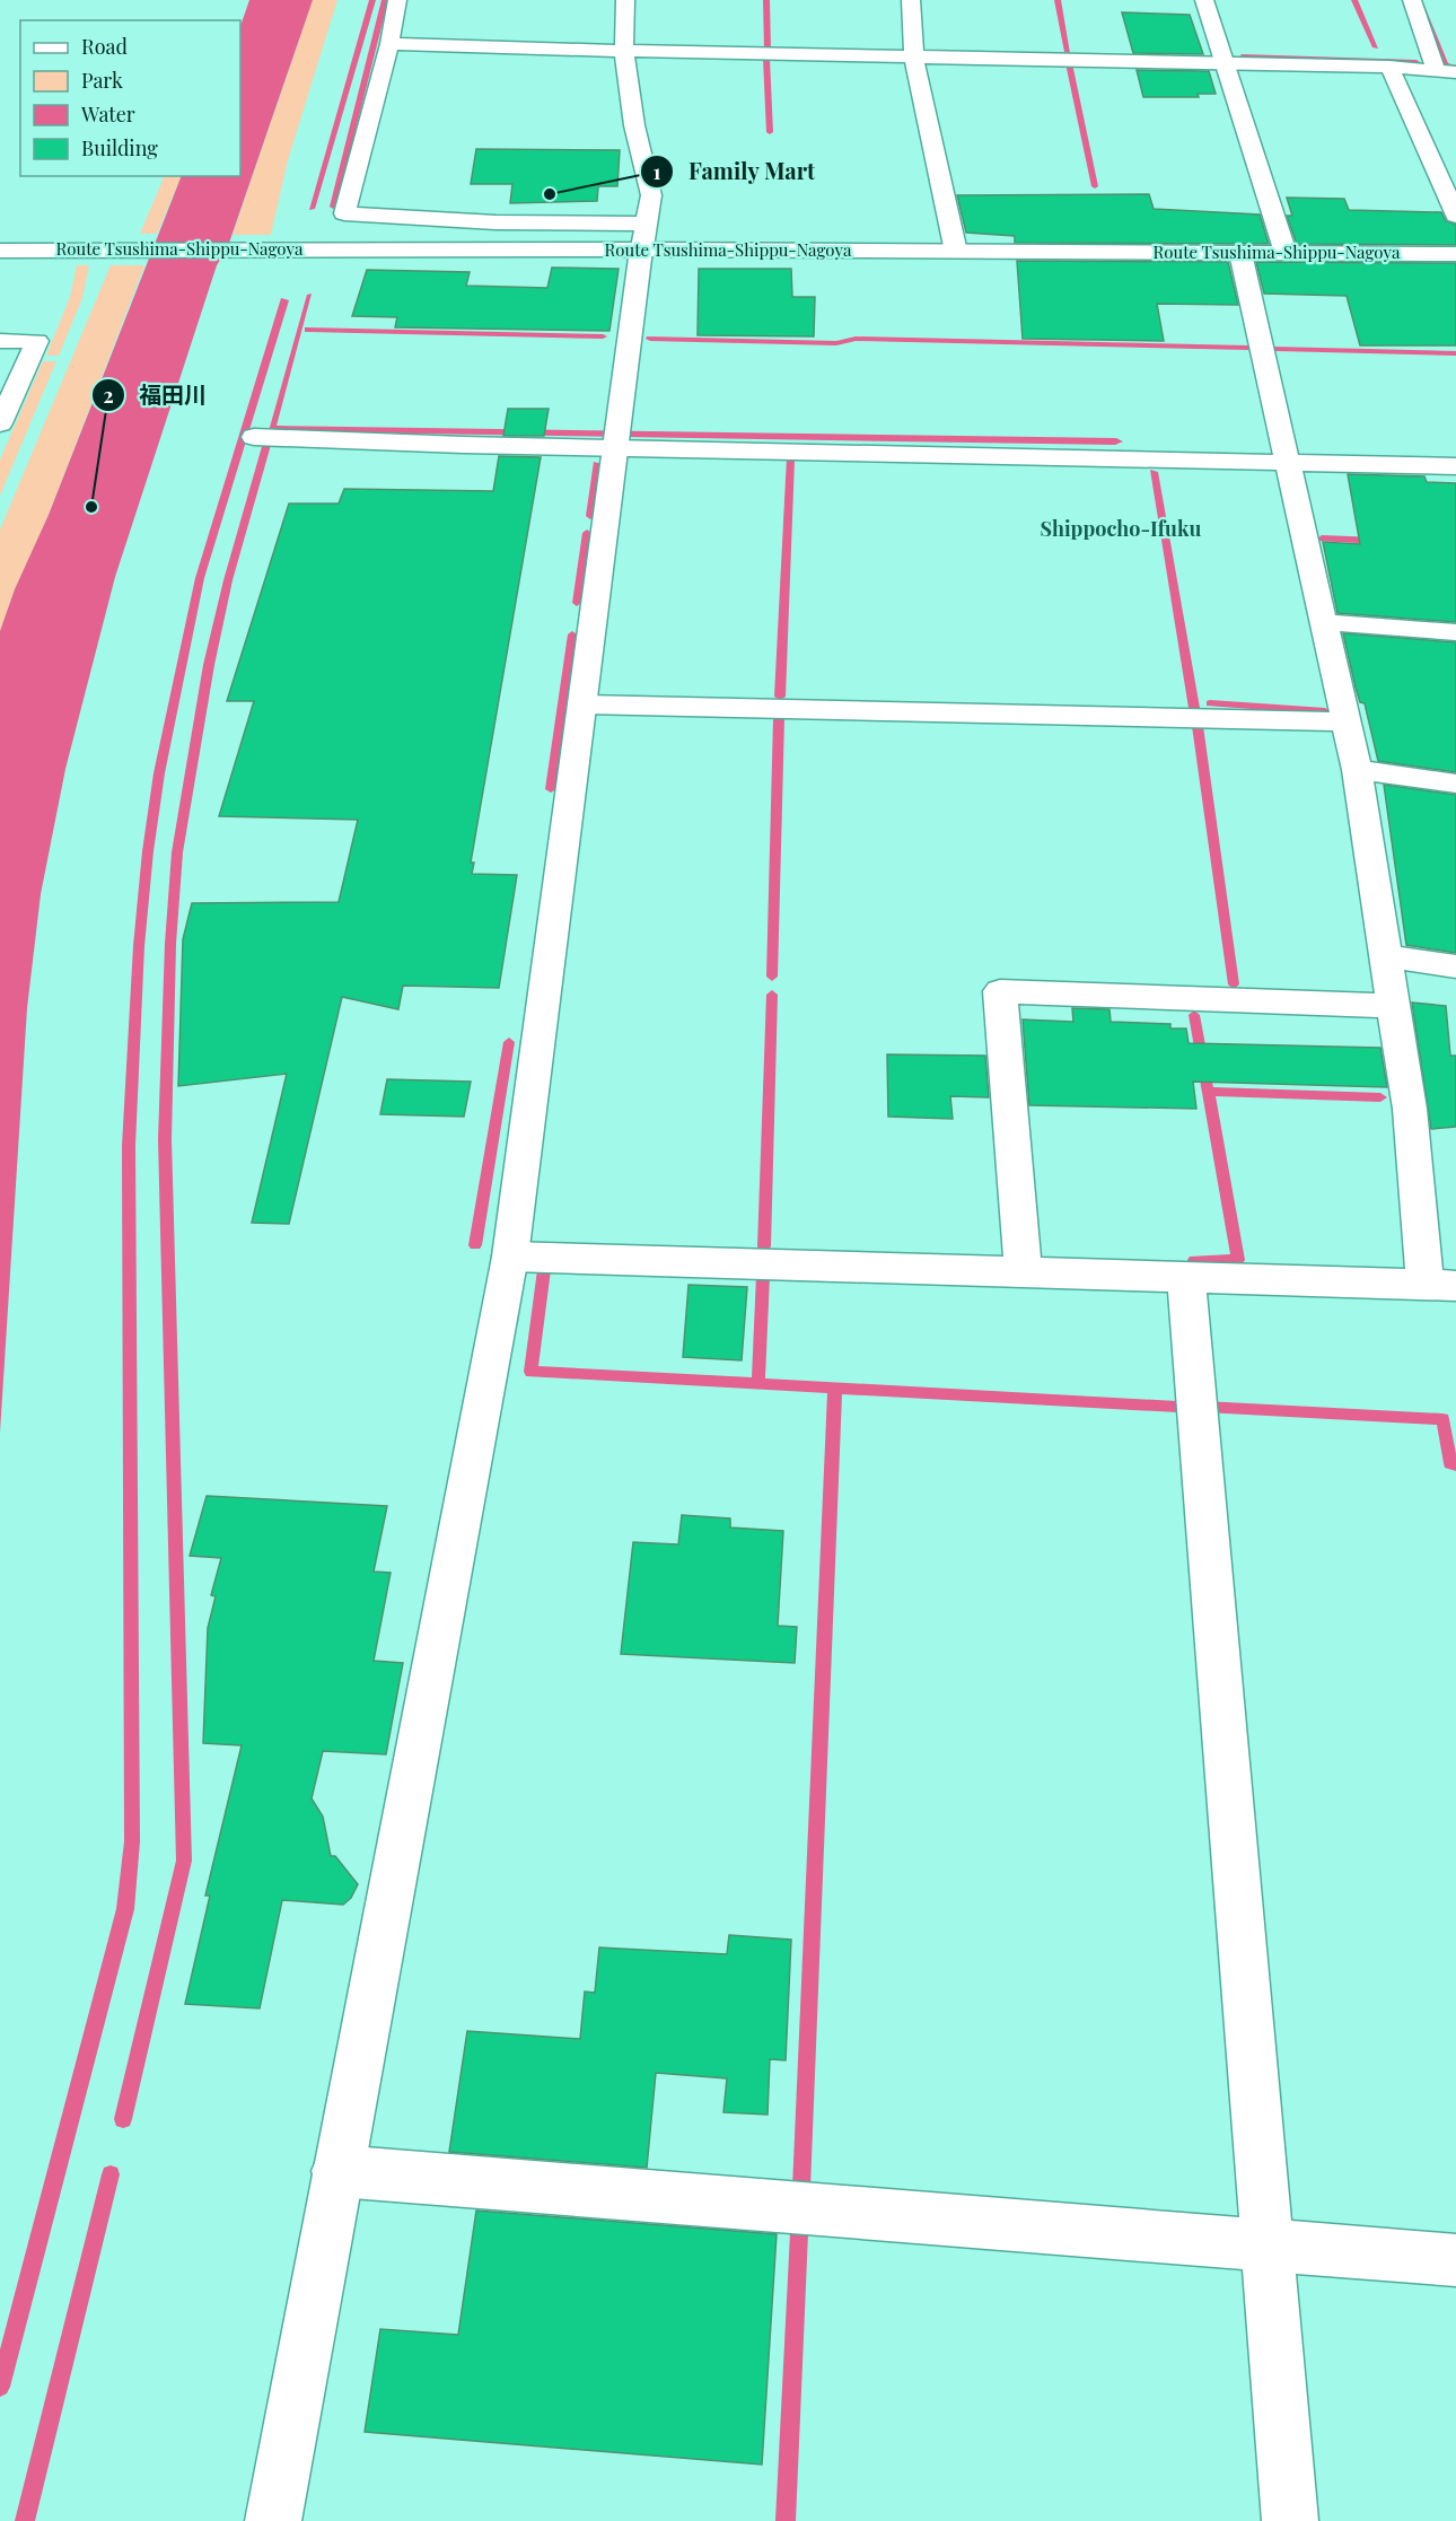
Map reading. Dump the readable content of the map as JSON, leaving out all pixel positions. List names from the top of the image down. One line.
{"streets":{"street":["Route Tsushima-Shippu-Nagoya"]},"districts":["Shippocho-Ifuku"],"places":["Family Mart","福田川"],"legend":["Road","Park","Water","Building"]}
